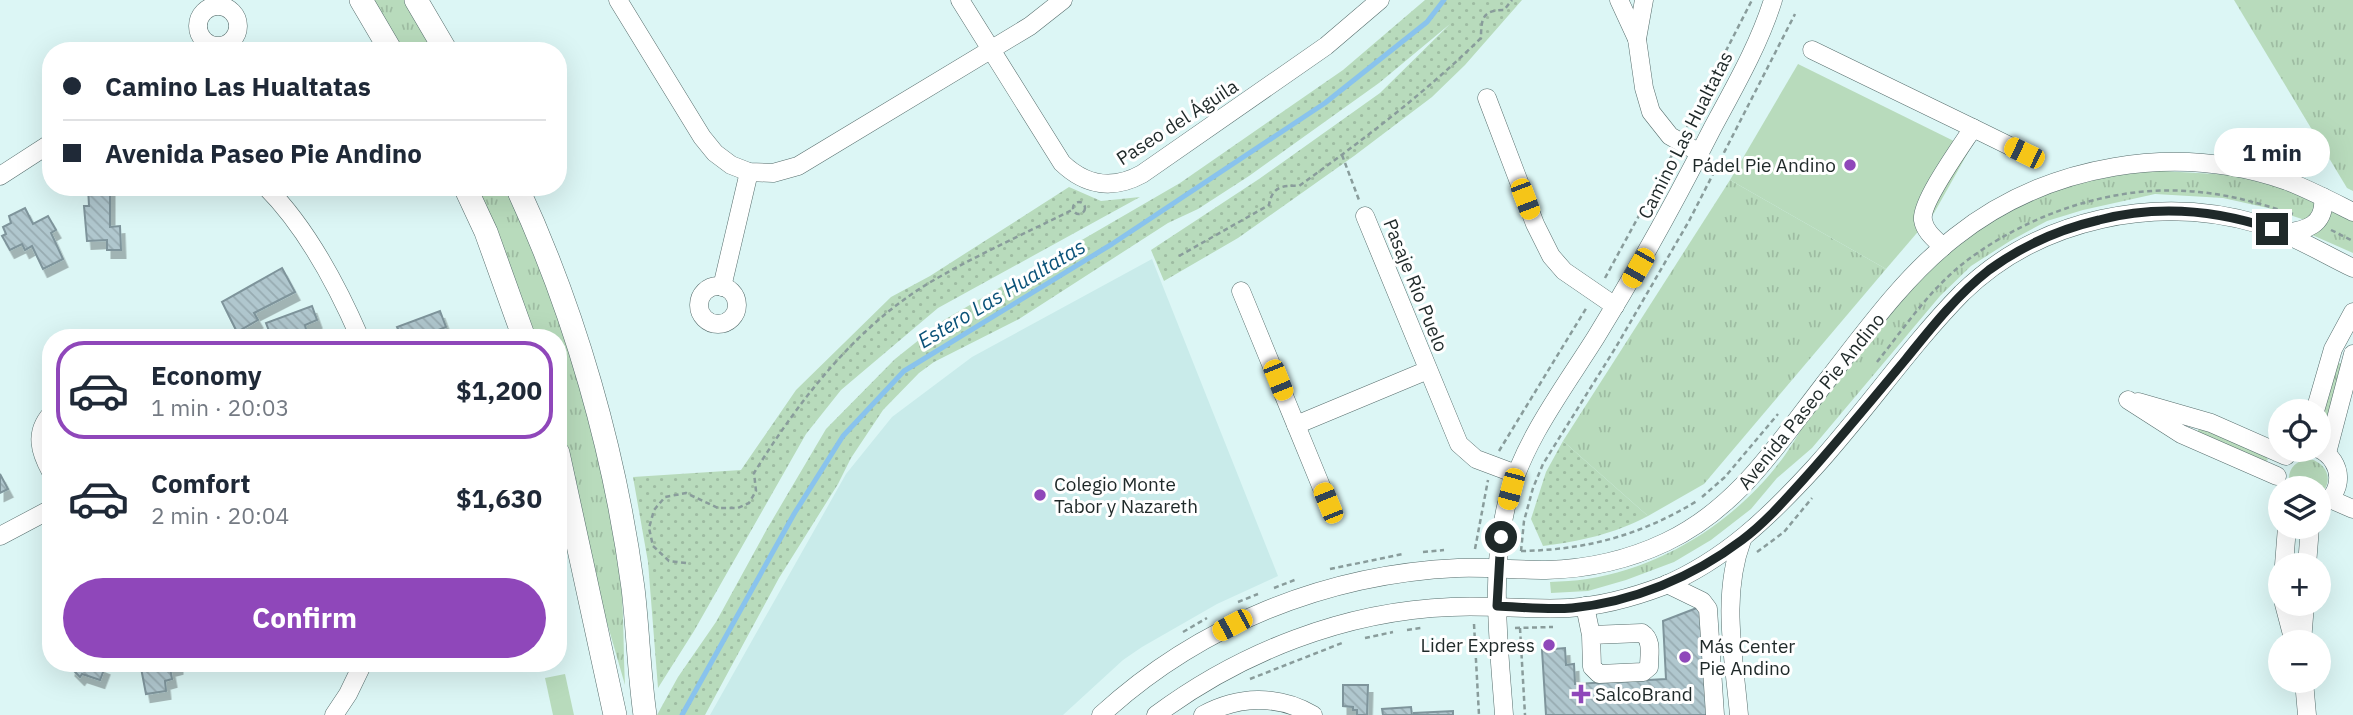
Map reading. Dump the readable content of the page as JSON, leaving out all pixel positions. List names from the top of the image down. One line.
{"streets":{"street":["Paseo del Águila","Camino Las Hualtatas","Pasaje Río Puelo","Avenida Paseo Pie Andino"]},"crossings":[["Camino Las Hualtatas","Pasaje Río Puelo"],["Camino Las Hualtatas","Avenida Paseo Pie Andino"]],"water":["Estero Las Hualtatas"],"places":{"other":["Pádel Pie Andino","Colegio Monte Tabor y Nazareth","Lider Express","Más Center Pie Andino"],"health":["SalcoBrand"]},"page":{"banner":["Camino Las Hualtatas","Avenida Paseo Pie Andino"],"bubble":"1 min","list":[{"name":"Economy","note":"1 min · 20:03","value":"$1,200"},{"name":"Comfort","note":"2 min · 20:04","value":"$1,630"}],"map_buttons":["+","−"],"buttons":"Confirm"}}
